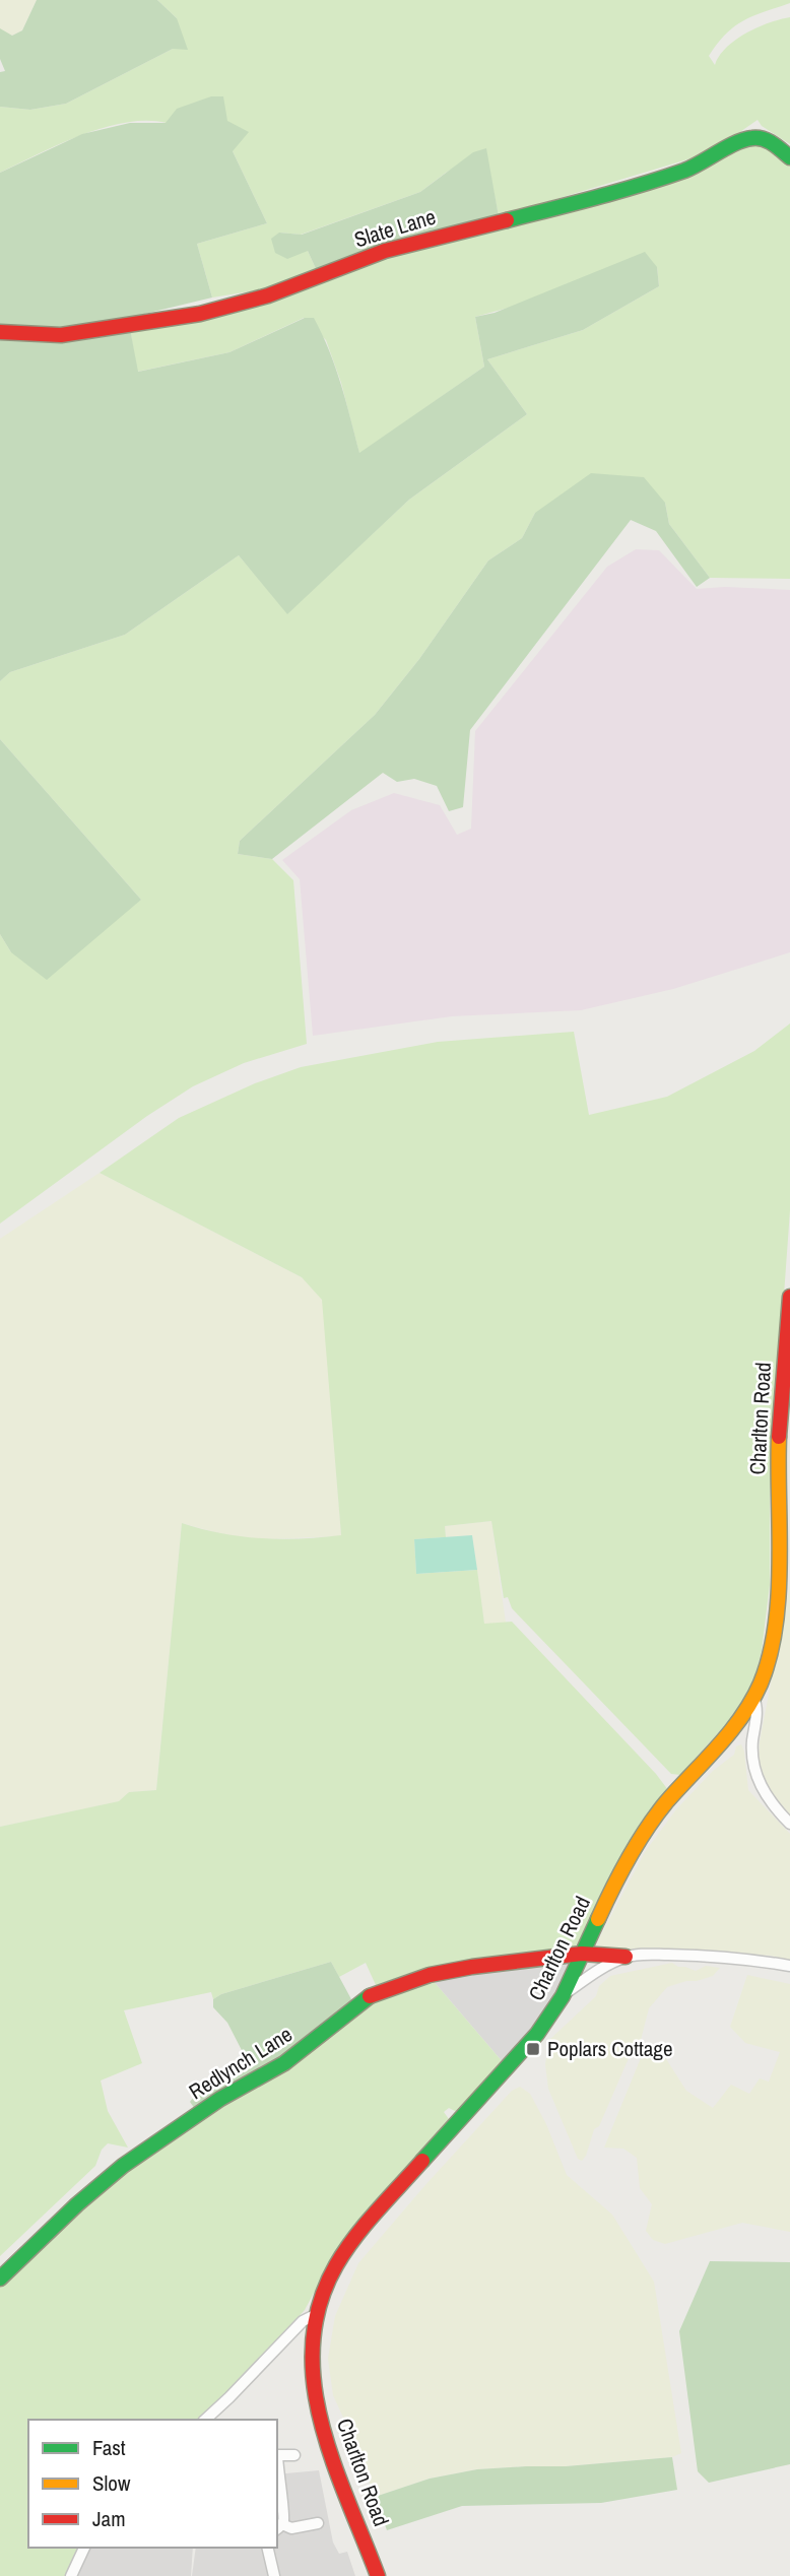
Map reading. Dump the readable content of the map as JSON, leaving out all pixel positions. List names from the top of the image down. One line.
{"streets":{"street":["Slate Lane","Charlton Road","Redlynch Lane"]},"crossings":[["Charlton Road","Redlynch Lane"]],"places":{"transit":["Poplars Cottage"]},"legend":["Fast","Slow","Jam"]}
